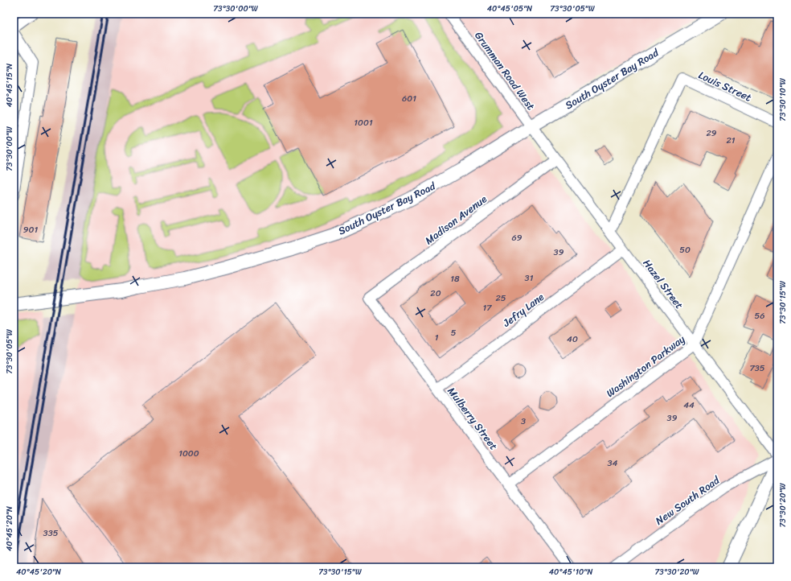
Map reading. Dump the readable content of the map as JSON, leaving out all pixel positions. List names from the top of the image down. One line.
{"streets":{"main road":["South Oyster Bay Road"],"street":["Grumman Road West","Louis Street","Madison Avenue","Hazel Street","Jefry Lane","Washington Parkway","Mulberry Street","New South Road"]},"crossings":[["Grumman Road West","South Oyster Bay Road"],["Grumman Road West","Hazel Street"],["South Oyster Bay Road","Hazel Street"],["Louis Street","Hazel Street"],["Madison Avenue","Hazel Street"],["Madison Avenue","Mulberry Street"],["Hazel Street","Jefry Lane"],["Hazel Street","Washington Parkway"],["Jefry Lane","Mulberry Street"],["Washington Parkway","Mulberry Street"]],"house_numbers":["601","1001","29","21","901","69","50","39","31","18","20","25","17","56","5","1","40","735","44","39","3","1000","34","335"],"coordinates":["73°30'00\"W","40°45'05\"N","73°30'05\"W","40°45'15\"N","73°30'10\"W","73°30'15\"W","73°30'20\"W","40°45'20\"N","40°45'10\"N"]}
